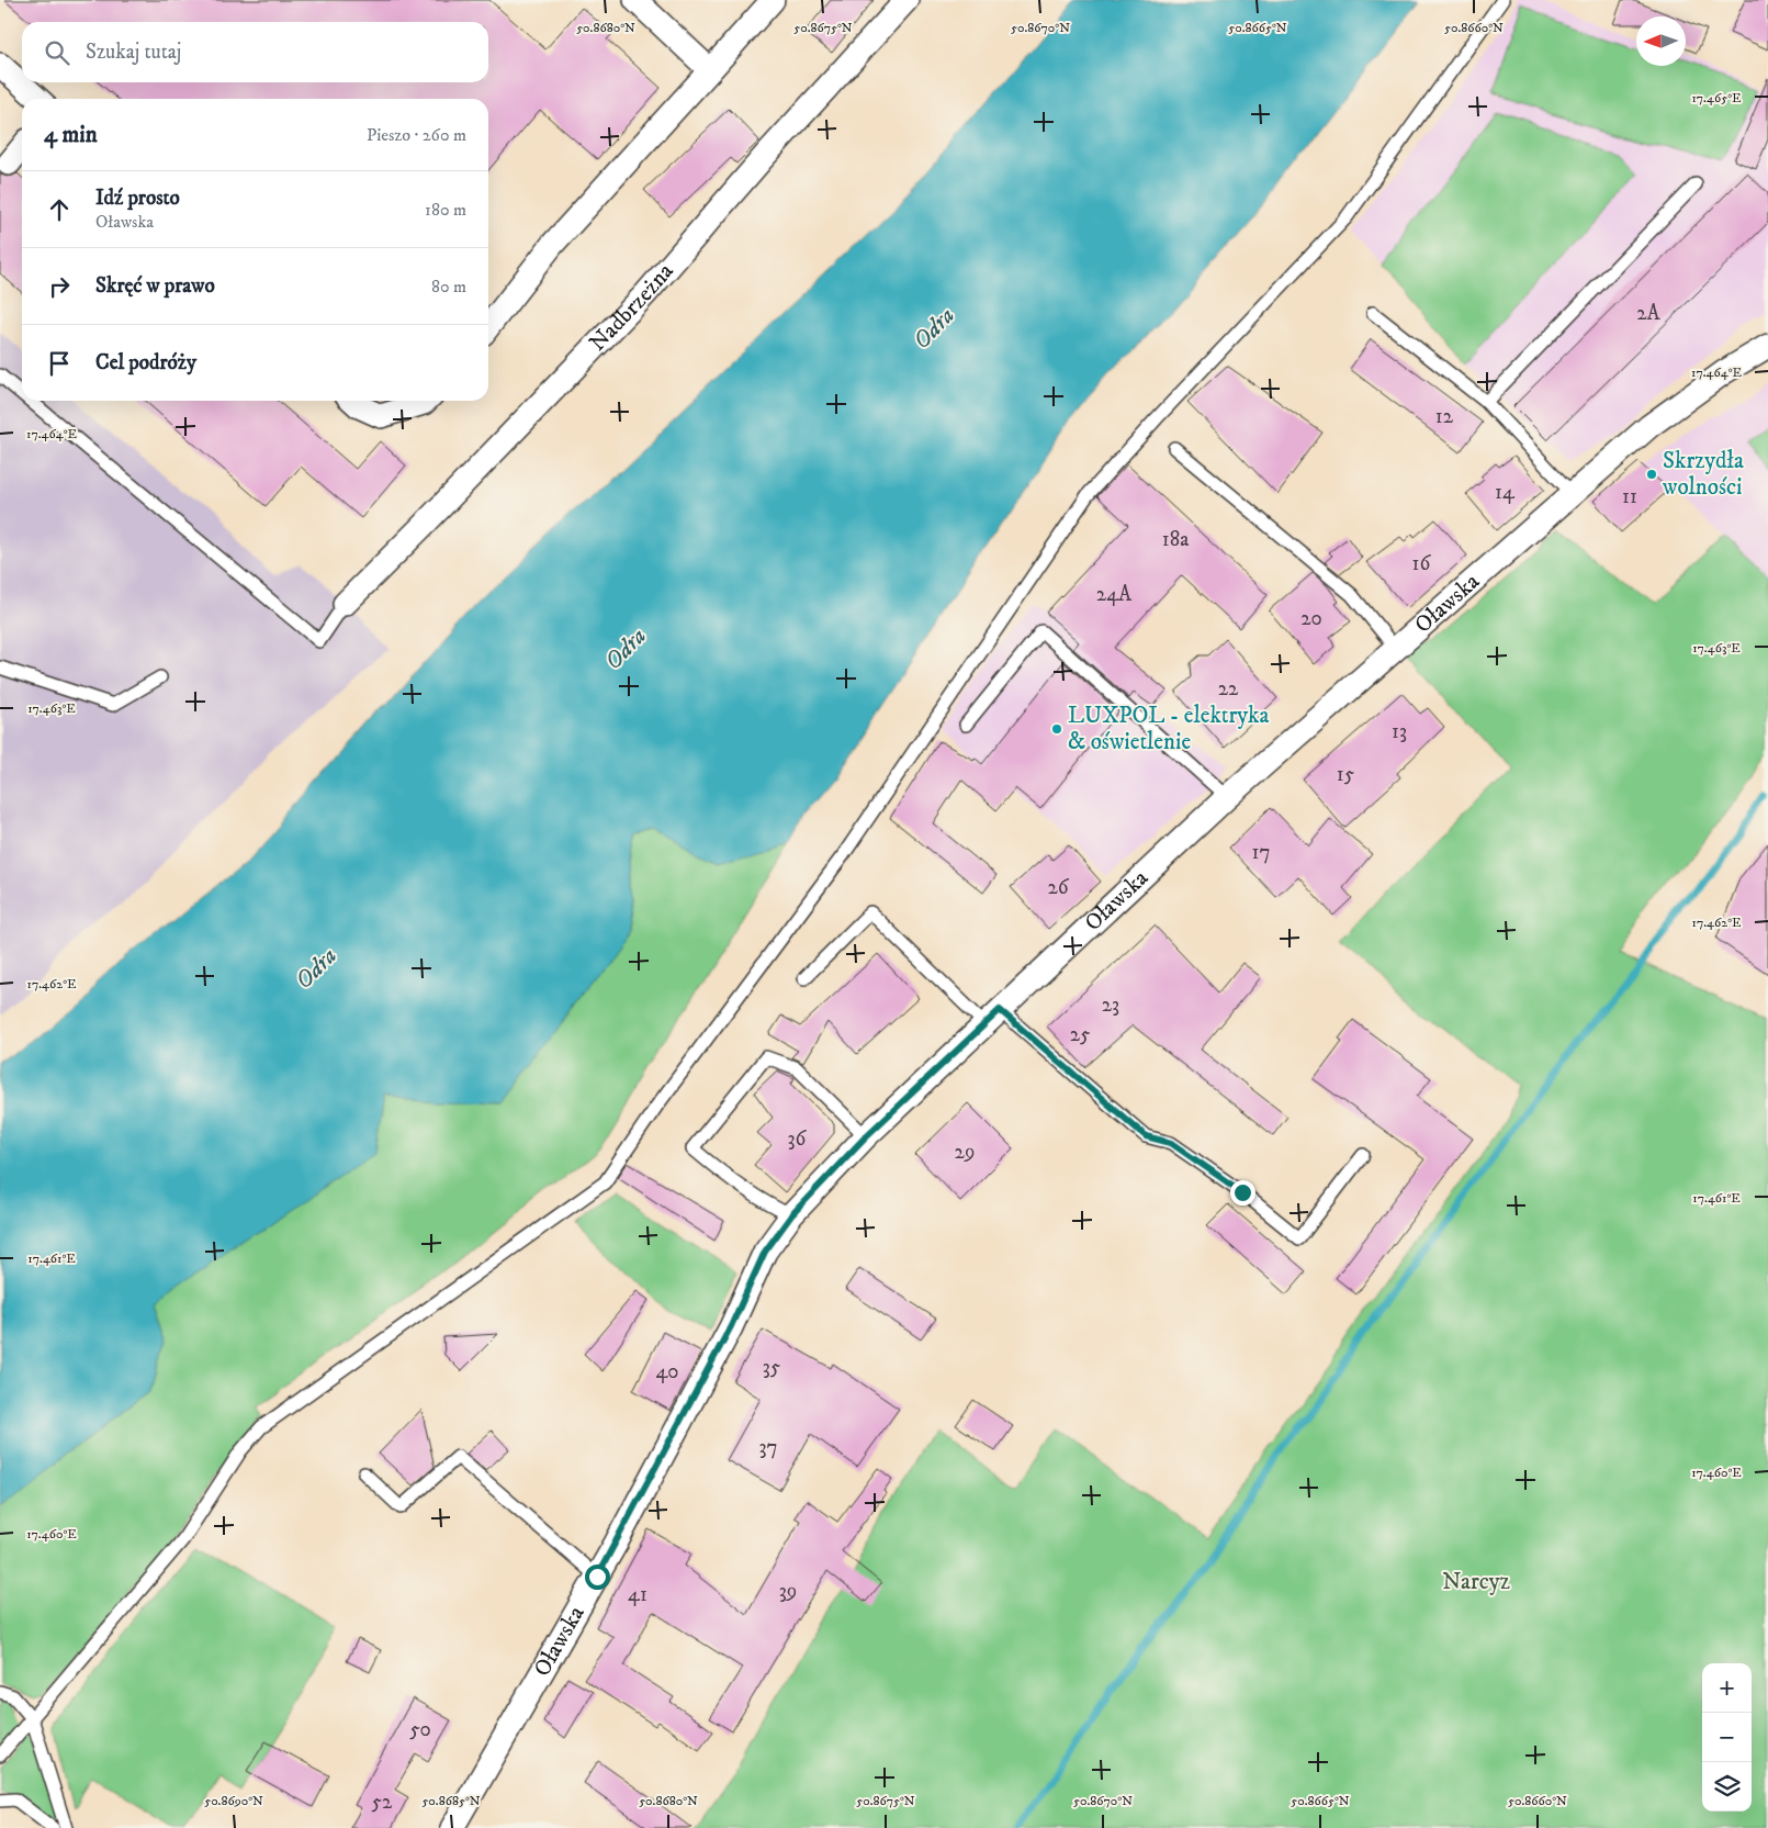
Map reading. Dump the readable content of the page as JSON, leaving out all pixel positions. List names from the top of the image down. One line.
{"streets":{"street":["Nadbrzeżna","Oławska"]},"water":["Odra"],"parks":["Narcyz"],"places":["Skrzydła wolności","LUXPOL - elektryka & oświetlenie"],"house_numbers":["2A","12","14","11","18a","16","24A","20","22","13","15","17","26","23","25","36","29","35","40","37","39","41","50","52"],"north":"left","page":{"search":"Szukaj tutaj","heading":["4 min","Pieszo · 260 m"],"list":[["Idź prosto","Oławska","180 m"],["Skręć w prawo","80 m"],"Cel podróży"],"map_buttons":["+","−"]},"coordinates":["50.8680°N","50.8675°N","50.8670°N","50.8665°N","50.8660°N","17.465°E","17.464°E","17.463°E","17.462°E","17.461°E","17.460°E","50.8690°N","50.8685°N"]}
